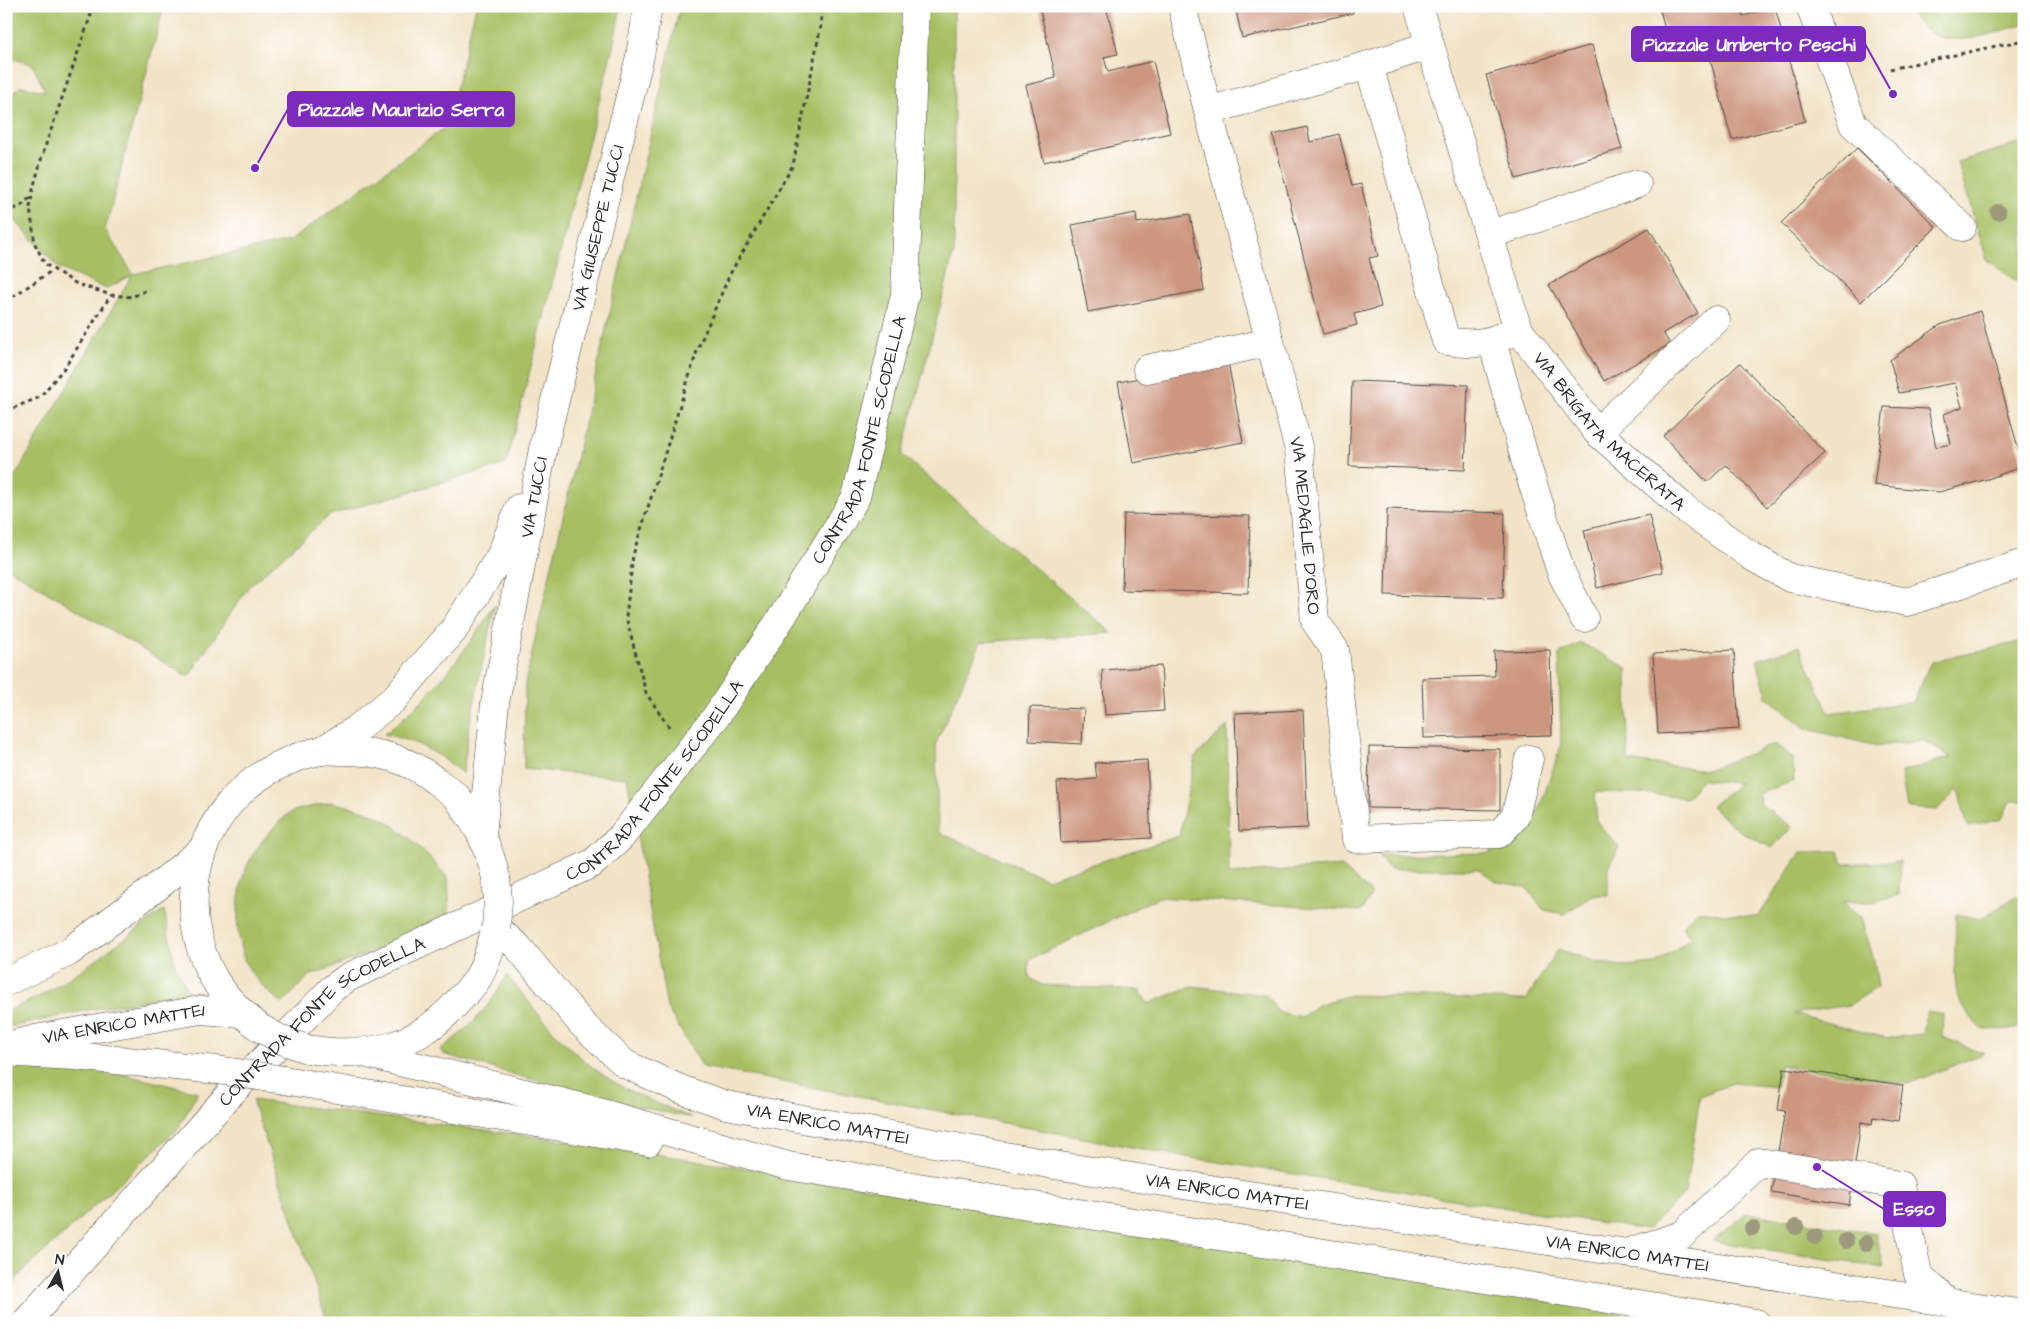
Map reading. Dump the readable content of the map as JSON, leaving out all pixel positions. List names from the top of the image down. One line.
{"streets":{"main road":["VIA GIUSEPPE TUCCI","VIA BRIGATA MACERATA","CONTRADA FONTE SCODELLA","VIA TUCCI","VIA MEDAGLIE D'ORO","VIA ENRICO MATTEI"]},"crossings":[["VIA GIUSEPPE TUCCI","VIA TUCCI"]],"places":["Piazzale Umberto Peschi","Piazzale Maurizio Serra","Esso"],"north":"top"}
